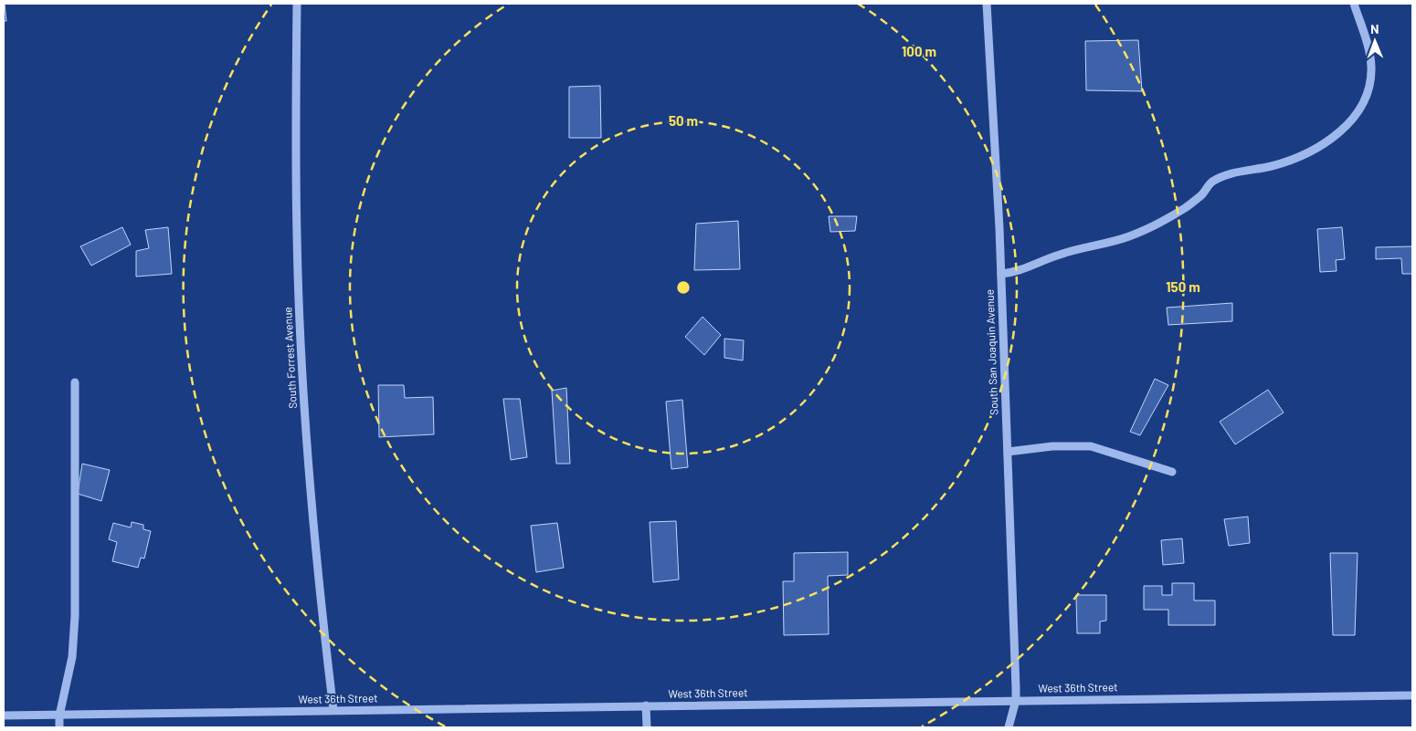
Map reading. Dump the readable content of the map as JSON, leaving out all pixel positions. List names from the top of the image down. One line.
{"streets":{"street":["South San Joaquin Avenue","South Forrest Avenue","West 36th Street"]},"crossings":[["South San Joaquin Avenue","West 36th Street"],["South Forrest Avenue","West 36th Street"]],"north":"top","rings":["100 m","50 m","150 m"]}
